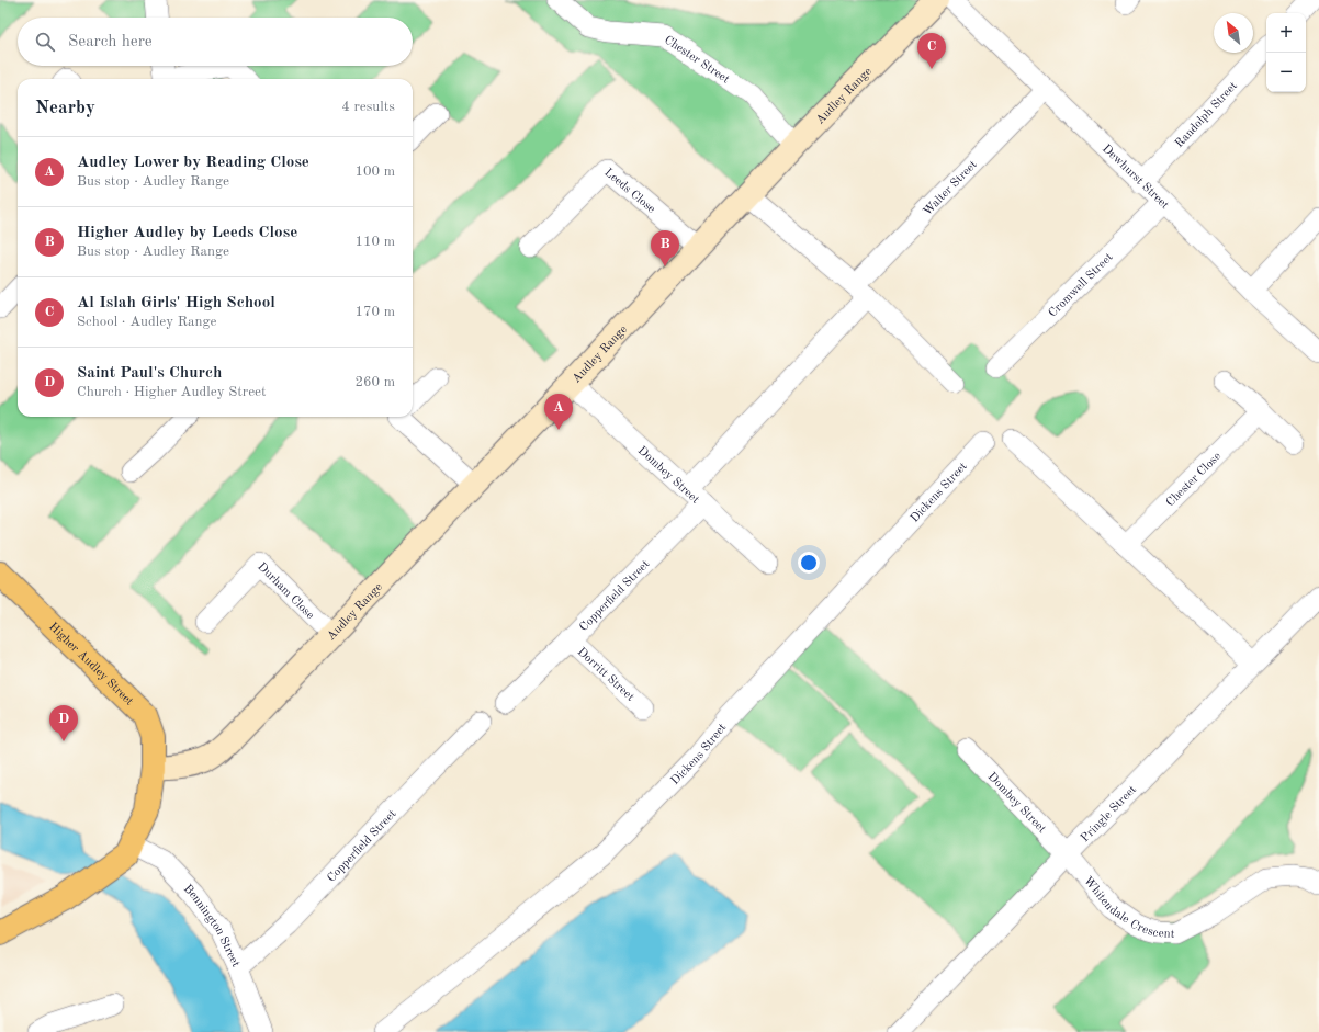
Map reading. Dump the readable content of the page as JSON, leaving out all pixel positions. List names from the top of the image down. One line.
{"streets":{"highway":["Higher Audley Street"],"street":["Chester Street","Audley Range","Randolph Street","Dewhurst Street","Walter Street","Leeds Close","Cromwell Street","Dombey Street","Chester Close","Dickens Street","Durham Close","Copperfield Street","Dorritt Street","Pringle Street","Whitendale Crescent","Bennington Street"]},"crossings":[["Chester Street","Audley Range"],["Audley Range","Leeds Close"],["Audley Range","Dombey Street"],["Audley Range","Durham Close"],["Audley Range","Higher Audley Street"],["Randolph Street","Dewhurst Street"],["Dewhurst Street","Walter Street"],["Dewhurst Street","Cromwell Street"],["Walter Street","Dombey Street"],["Dombey Street","Copperfield Street"],["Dombey Street","Pringle Street"],["Dombey Street","Whitendale Crescent"],["Copperfield Street","Dorritt Street"],["Copperfield Street","Bennington Street"],["Higher Audley Street","Bennington Street"],["Pringle Street","Whitendale Crescent"]],"north":"top left","page":{"map_buttons":["+","−"],"search":"Search here","pins":["C","B","A","D"],"heading":["Nearby","4 results"],"list":[{"mark":"A","name":"Audley Lower by Reading Close","note":"Bus stop · Audley Range","value":"100 m"},{"mark":"B","name":"Higher Audley by Leeds Close","note":"Bus stop · Audley Range","value":"110 m"},{"mark":"C","name":"Al Islah Girls' High School","note":"School · Audley Range","value":"170 m"},{"mark":"D","name":"Saint Paul's Church","note":"Church · Higher Audley Street","value":"260 m"}]}}
